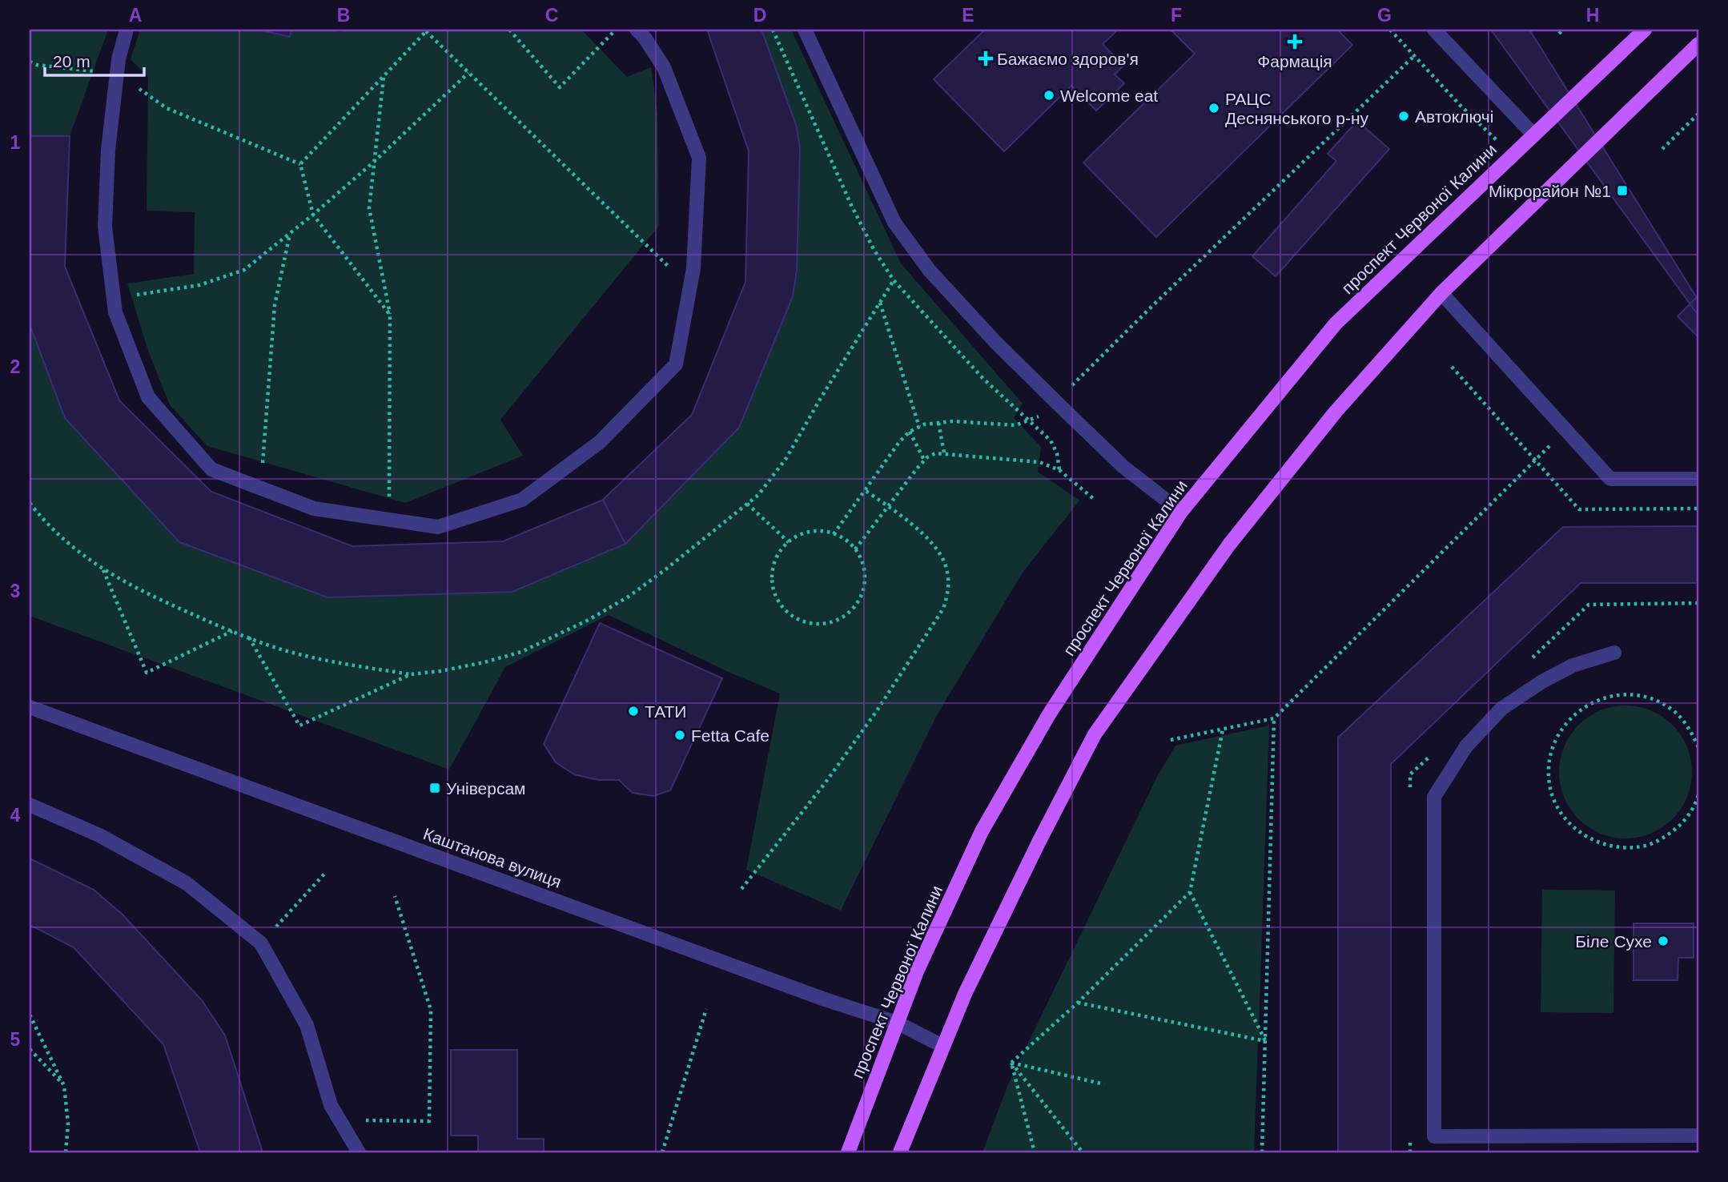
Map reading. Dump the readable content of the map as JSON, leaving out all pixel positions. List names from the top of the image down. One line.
{"streets":{"main road":["проспект Червоної Калини"],"street":["Каштанова вулиця"]},"crossings":[["проспект Червоної Калини","Каштанова вулиця"]],"places":{"health":["Фармація","Бажаємо здоров'я"],"other":["Welcome eat","РАЦС Деснянського р-ну","Автоключі","ТАТИ","Fetta Cafe","Біле Сухе"],"transit":["Мікрорайон №1","Універсам"]},"scale_bar":"20 m","grid":{"columns":["A","B","C","D","E","F","G","H"],"rows":["1","2","3","4","5"]}}
